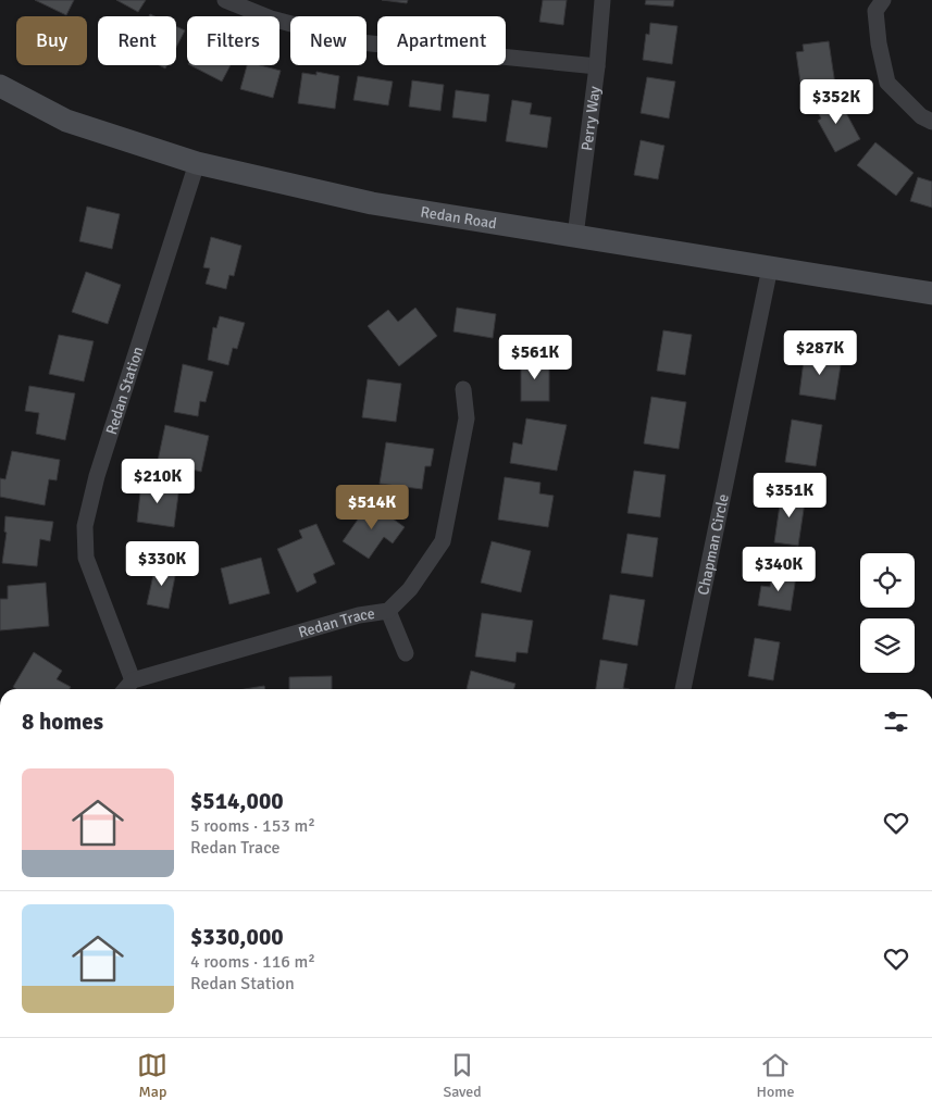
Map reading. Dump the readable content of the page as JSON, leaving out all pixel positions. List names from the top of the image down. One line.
{"streets":{"main road":["Redan Road"],"street":["Perry Way","Redan Station","Chapman Circle","Redan Trace"]},"crossings":[["Perry Way","Redan Road"],["Redan Road","Redan Station"],["Redan Road","Chapman Circle"],["Redan Station","Redan Trace"]],"page":{"chip":["Buy","Rent","Filters","New","Apartment"],"price":["$352K","$287K","$561K","$210K","$351K","$514K","$330K","$340K"],"heading":"8 homes","list":[{"name":"$514,000","note":"5 rooms · 153 m² · Redan Trace"},{"name":"$330,000","note":"4 rooms · 116 m² · Redan Station"}],"tabs":["Map","Saved","Home"]}}
